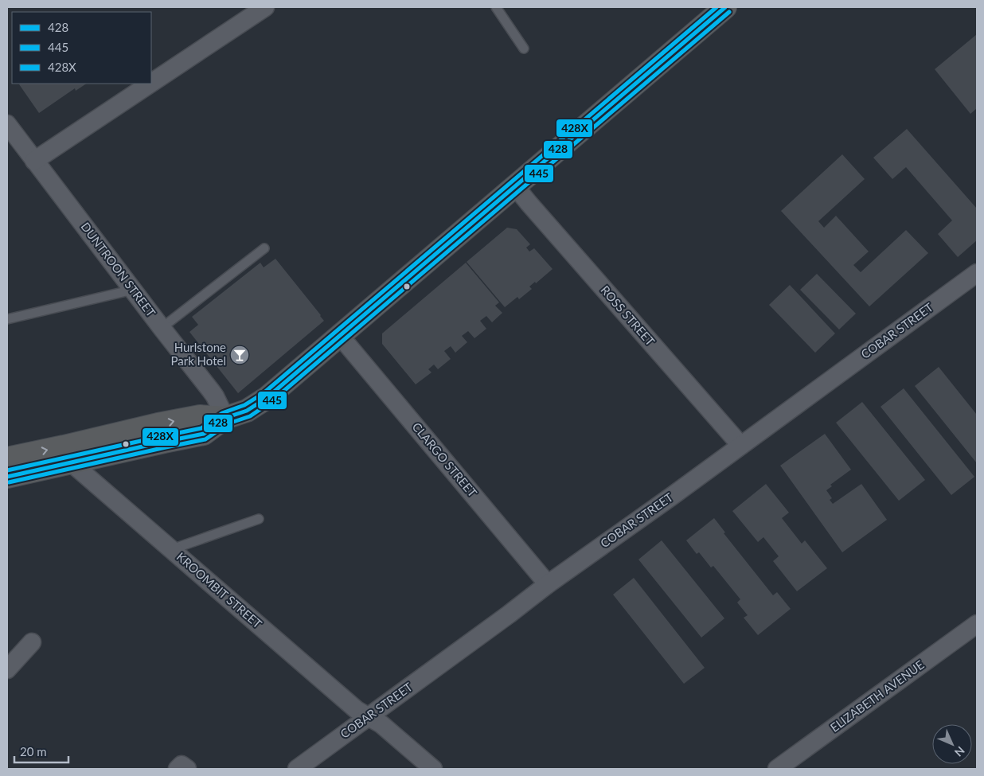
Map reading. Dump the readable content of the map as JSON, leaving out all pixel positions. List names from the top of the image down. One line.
{"streets":{"street":["DUNTROON STREET","ROSS STREET","COBAR STREET","CLARGO STREET","KROOMBIT STREET","ELIZABETH AVENUE"]},"crossings":[["ROSS STREET","COBAR STREET"],["COBAR STREET","CLARGO STREET"],["COBAR STREET","KROOMBIT STREET"]],"places":{"bar":["Hurlstone Park Hotel"]},"lines":["transit line 428","transit line 428X","transit line 445"],"legend":["428","445","428X"],"scale_bar":"20 m","north":"bottom right"}
